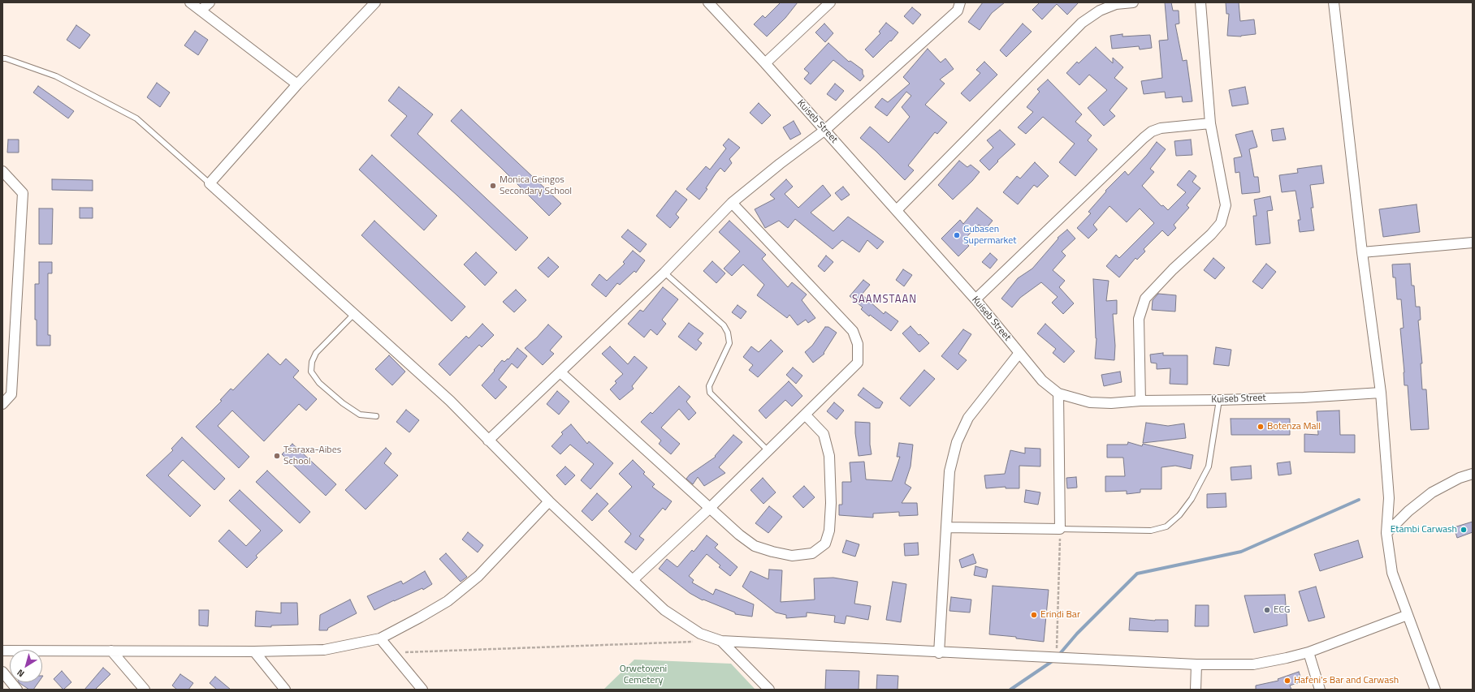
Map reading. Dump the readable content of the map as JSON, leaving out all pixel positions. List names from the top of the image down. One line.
{"streets":{"street":["Kuiseb Street"]},"districts":["SAAMSTAAN"],"parks":["Orwetoveni Cemetery"],"places":["Monica Geingos Secondary School","Gubasen Supermarket","Botenza Mall","Tsaraxa-Aibes School","Etambi Carwash","ECG","Erindi Bar","Hafeni's Bar and Carwash"],"north":"bottom left"}
